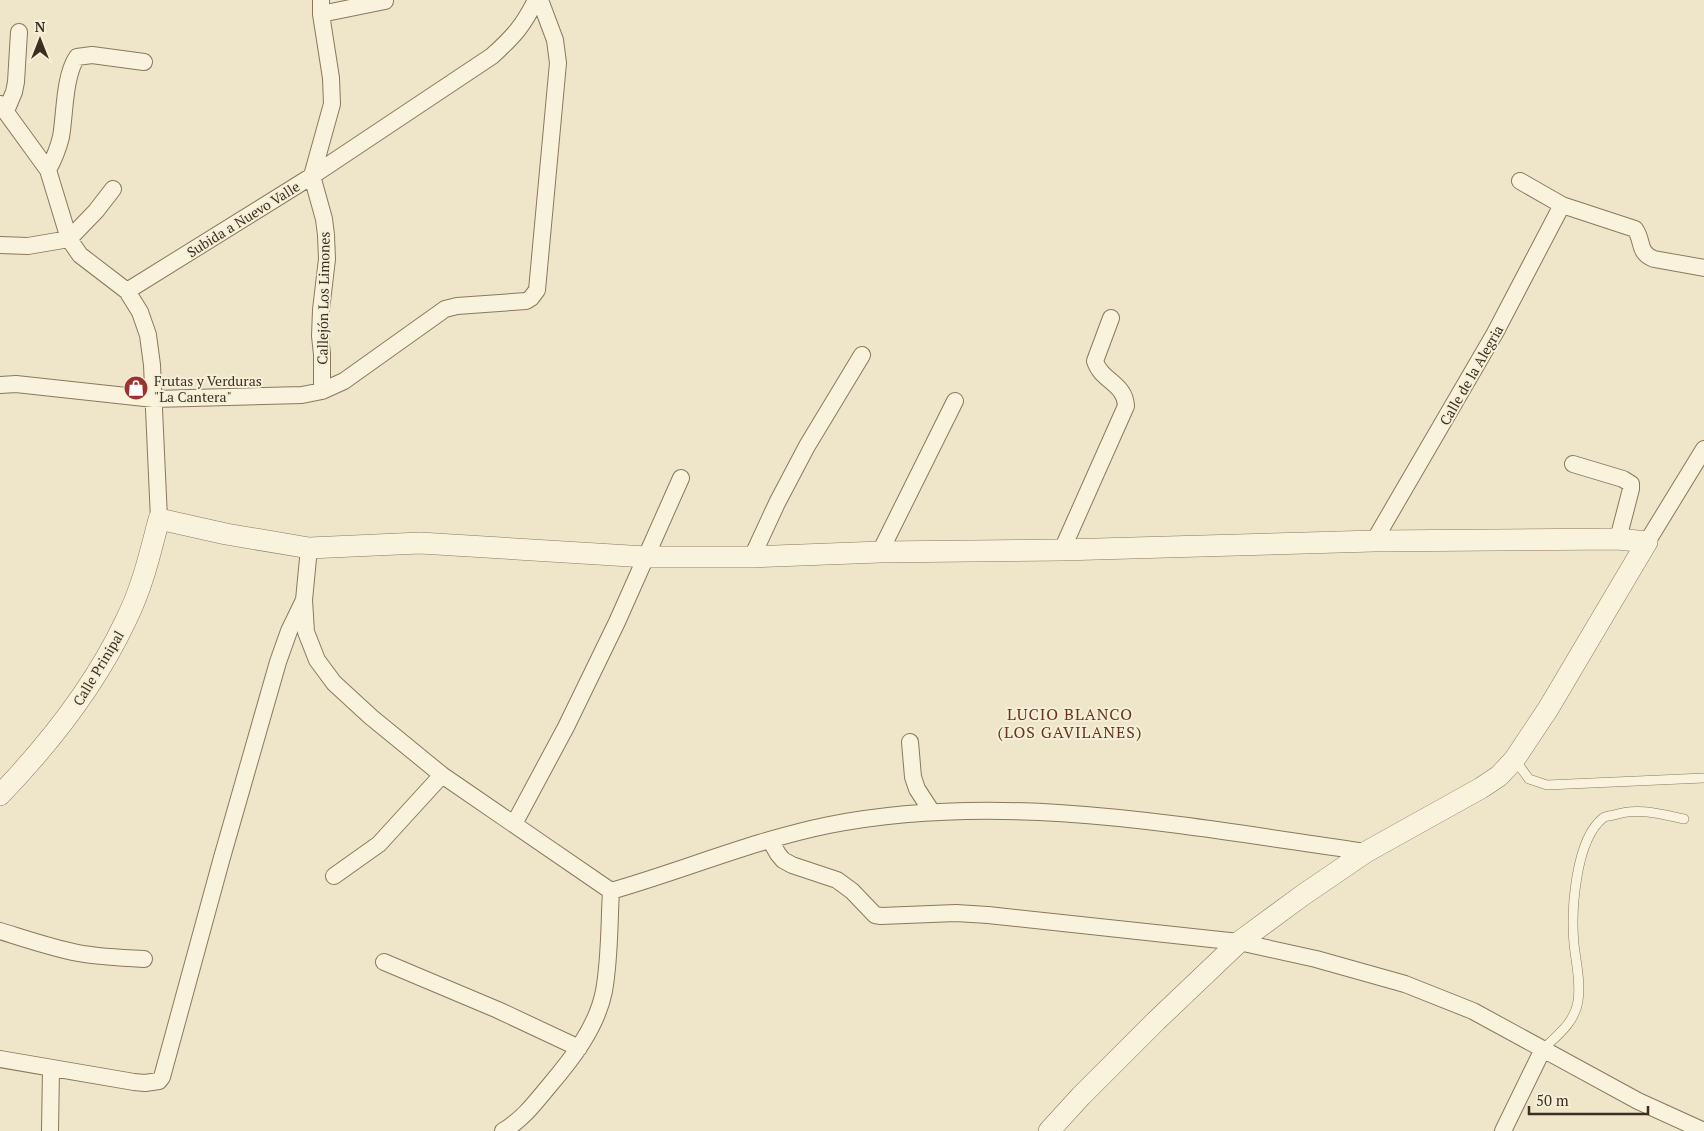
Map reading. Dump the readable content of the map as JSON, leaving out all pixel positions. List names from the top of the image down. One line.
{"streets":{"street":["Subida a Nuevo Valle","Callejón Los Limones","Calle de la Alegria","Calle Prinipal"]},"crossings":[["Subida a Nuevo Valle","Callejón Los Limones"]],"districts":["LUCIO BLANCO (LOS GAVILANES)"],"places":{"shop":["Frutas y Verduras \"La Cantera\""]},"scale_bar":"50 m","north":"top"}
